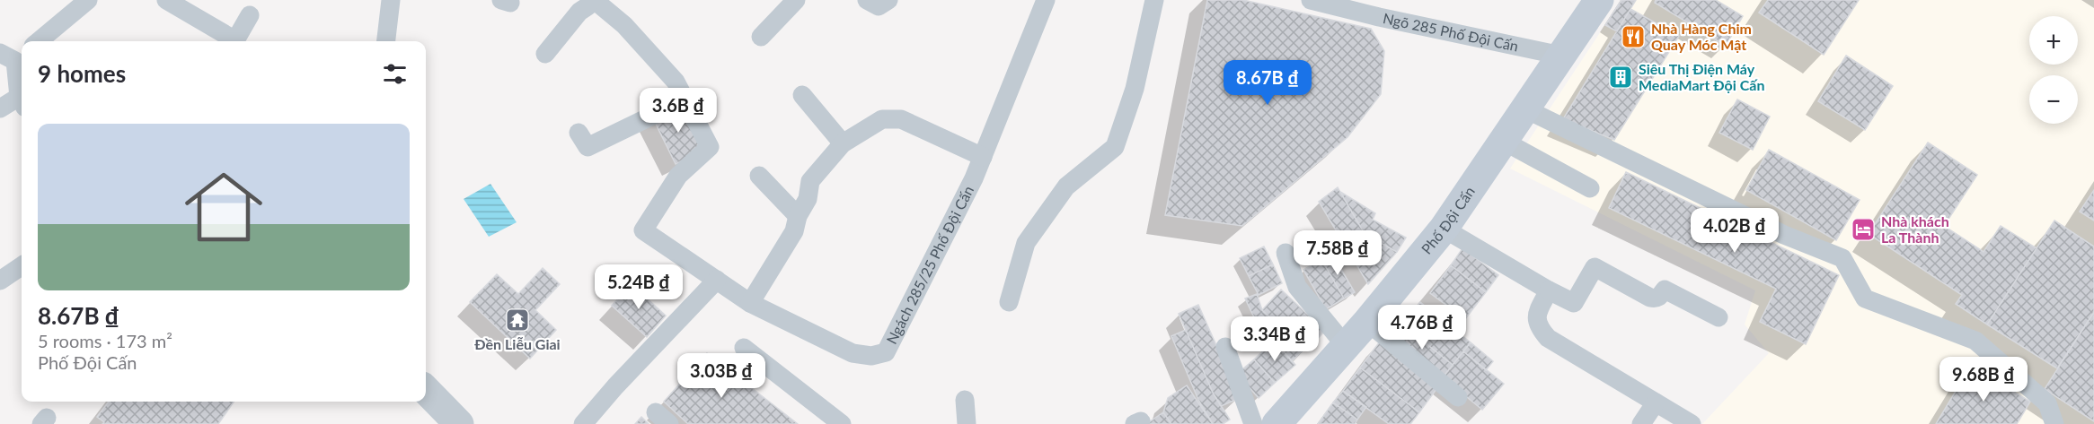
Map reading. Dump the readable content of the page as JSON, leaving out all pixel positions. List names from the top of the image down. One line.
{"streets":{"street":["Phố Đội Cấn"],"lane":["Ngõ 285 Phố Đội Cấn","Ngách 285/25 Phố Đội Cấn"]},"crossings":[["Ngõ 285 Phố Đội Cấn","Phố Đội Cấn"]],"places":{"restaurant":["Nhà Hàng Chim Quay Móc Mật"],"building":["Siêu Thị Điện Máy MediaMart Đội Cấn"],"hotel":["Nhà khách La Thành"],"temple":["Đền Liễu Giai"]},"page":{"map_buttons":["+","−"],"heading":"9 homes","price":["8.67B ₫","3.6B ₫","4.02B ₫","7.58B ₫","5.24B ₫","4.76B ₫","3.34B ₫","3.03B ₫","9.68B ₫"],"list":[{"name":"8.67B ₫","note":"5 rooms · 173 m² · Phố Đội Cấn"}]}}
